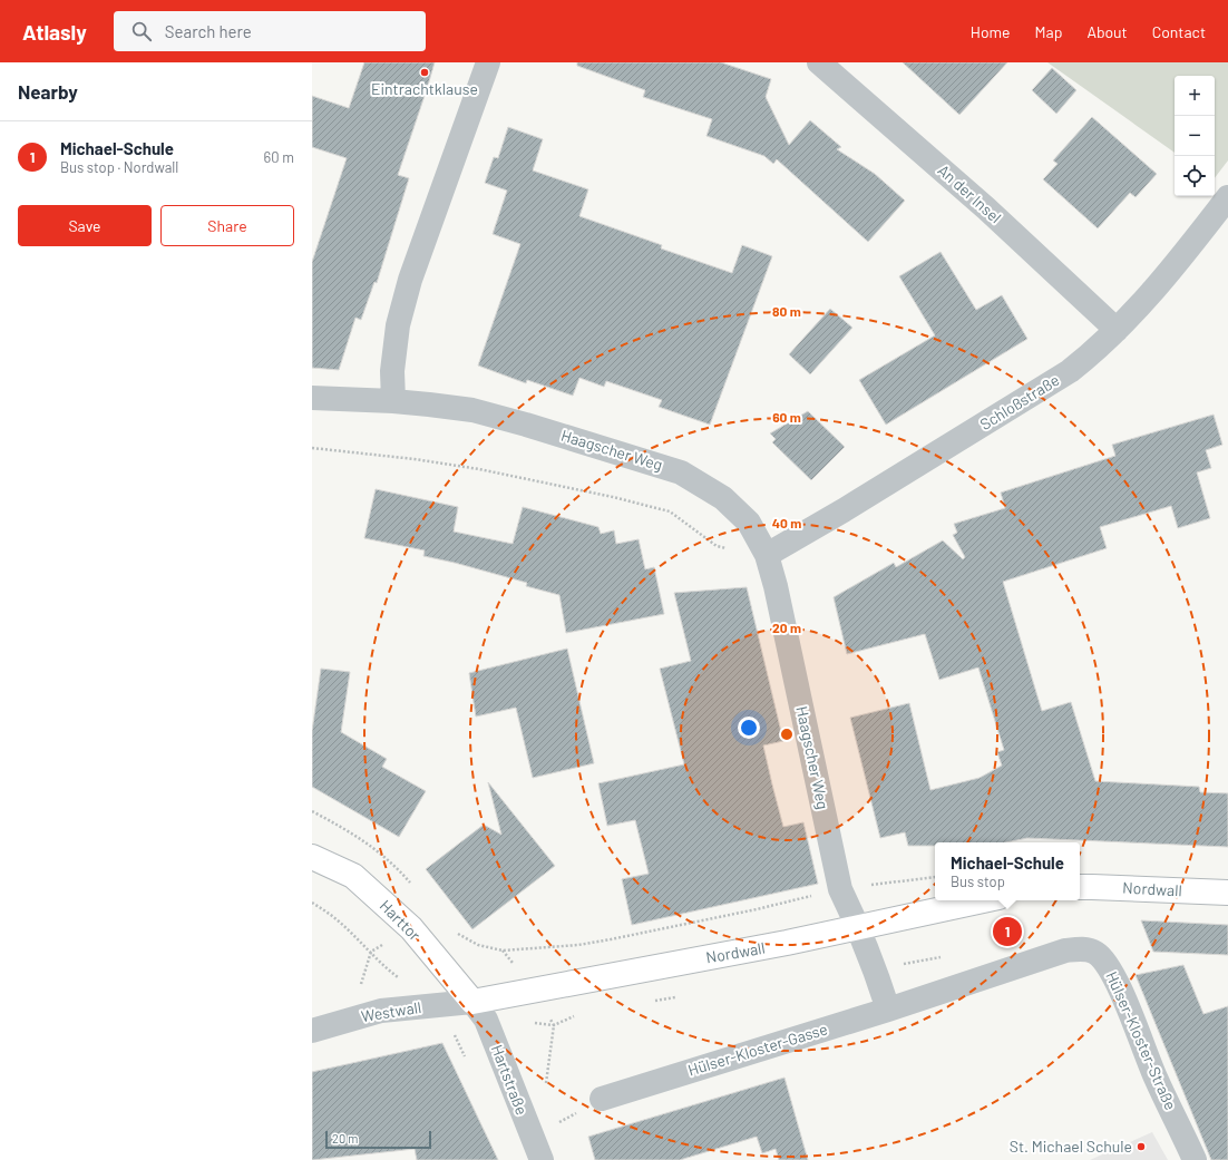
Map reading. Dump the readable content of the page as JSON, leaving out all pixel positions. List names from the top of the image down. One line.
{"streets":{"main road":["Nordwall","Harttor"],"street":["An der Insel","Schloßstraße","Haagscher Weg","Westwall","Hülser-Kloster-Straße","Hülser-Kloster-Gasse","Hartstraße"]},"crossings":[["An der Insel","Schloßstraße"],["Schloßstraße","Haagscher Weg"],["Haagscher Weg","Nordwall"],["Nordwall","Harttor"],["Nordwall","Westwall"],["Nordwall","Hartstraße"],["Harttor","Westwall"],["Harttor","Hartstraße"],["Westwall","Hartstraße"],["Hülser-Kloster-Straße","Hülser-Kloster-Gasse"]],"places":["Eintrachtklause","St. Michael Schule"],"scale_bar":"20 m","page":{"header":"Atlasly","search":"Search here","nav":["Home","Map","About","Contact"],"heading":"Nearby","map_buttons":["+","−"],"list":[{"mark":"1","name":"Michael-Schule","note":"Bus stop · Nordwall","value":"60 m"}],"buttons":["Save","Share"],"popup":["Michael-Schule","Bus stop"],"pins":"1","scale":"20 m"},"rings":["80 m","60 m","40 m","20 m"]}
